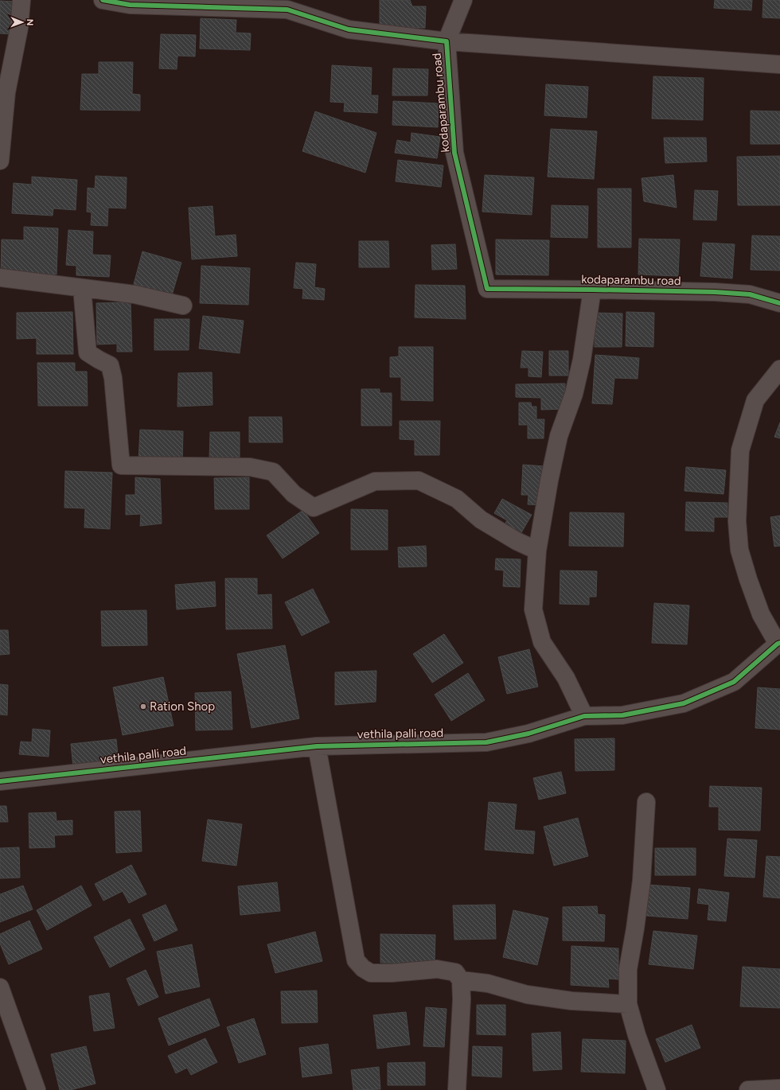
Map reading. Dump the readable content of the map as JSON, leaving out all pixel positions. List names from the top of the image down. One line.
{"streets":{"street":["kodaparambu road","vethila palli road"]},"places":["Ration Shop"],"north":"right"}
